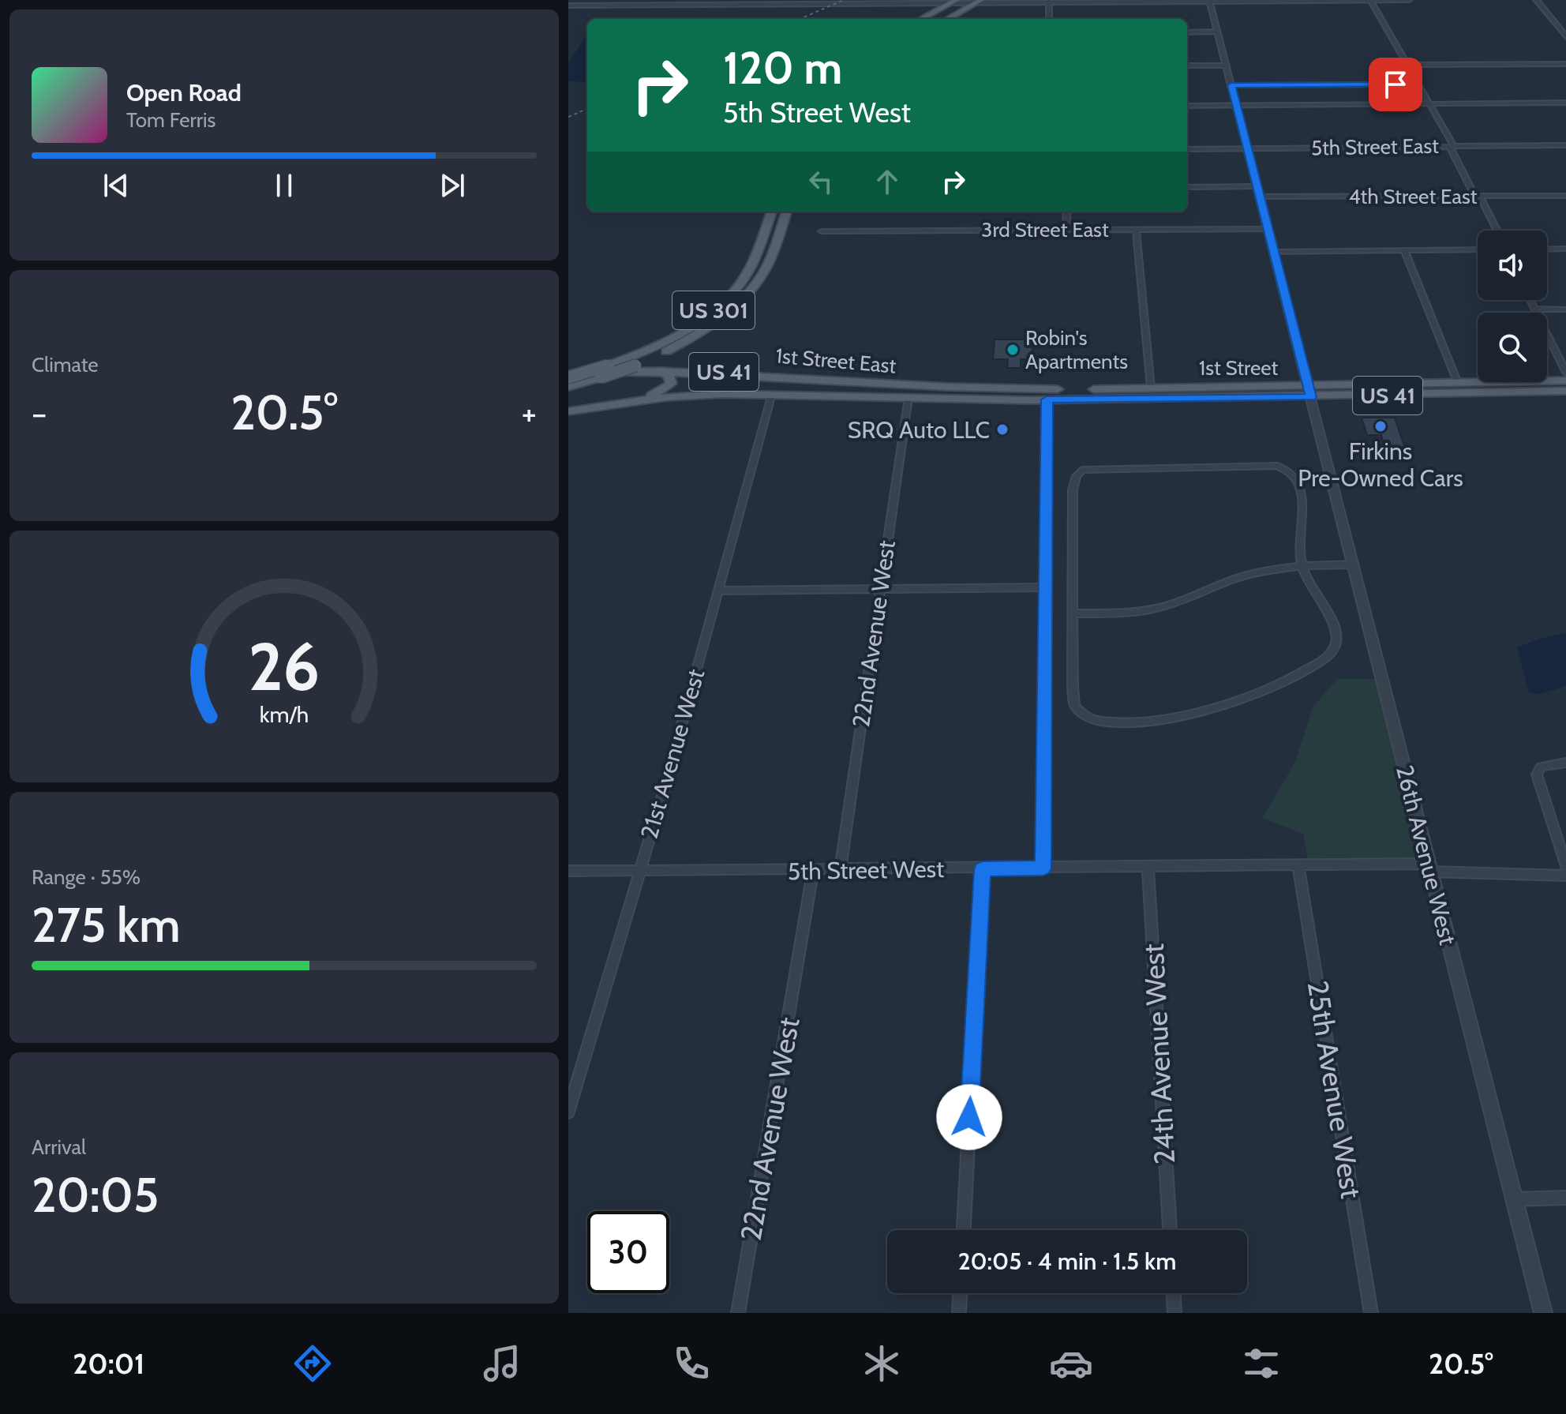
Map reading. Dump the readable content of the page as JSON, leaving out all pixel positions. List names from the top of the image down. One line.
{"streets":{"main road":["US 301","1st Street East","1st Street","US 41"],"street":["5th Street East","4th Street East","3rd Street East","22nd Avenue West","21st Avenue West","26th Avenue West","5th Street West","24th Avenue West","25th Avenue West"]},"crossings":[["5th Street East","26th Avenue West"],["4th Street East","26th Avenue West"],["3rd Street East","26th Avenue West"],["1st Street","US 41"],["1st Street","22nd Avenue West"],["1st Street","26th Avenue West"],["US 41","22nd Avenue West"],["US 41","21st Avenue West"],["22nd Avenue West","5th Street West"],["21st Avenue West","5th Street West"],["26th Avenue West","5th Street West"],["5th Street West","24th Avenue West"],["5th Street West","25th Avenue West"]],"places":["Robin's Apartments","Firkins Pre-Owned Cars","SRQ Auto LLC"],"page":{"turn":["120 m","5th Street West"],"song":["Open Road","Tom Ferris"],"tile":["Climate",["Range · 55%","275 km"],["Arrival","20:05"]],"heat":["−","20.5°","+"],"limit":"30","trip":"20:05 · 4 min · 1.5 km","tabs":["20:01","20.5°"],"gauge":["26","km/h"]}}
